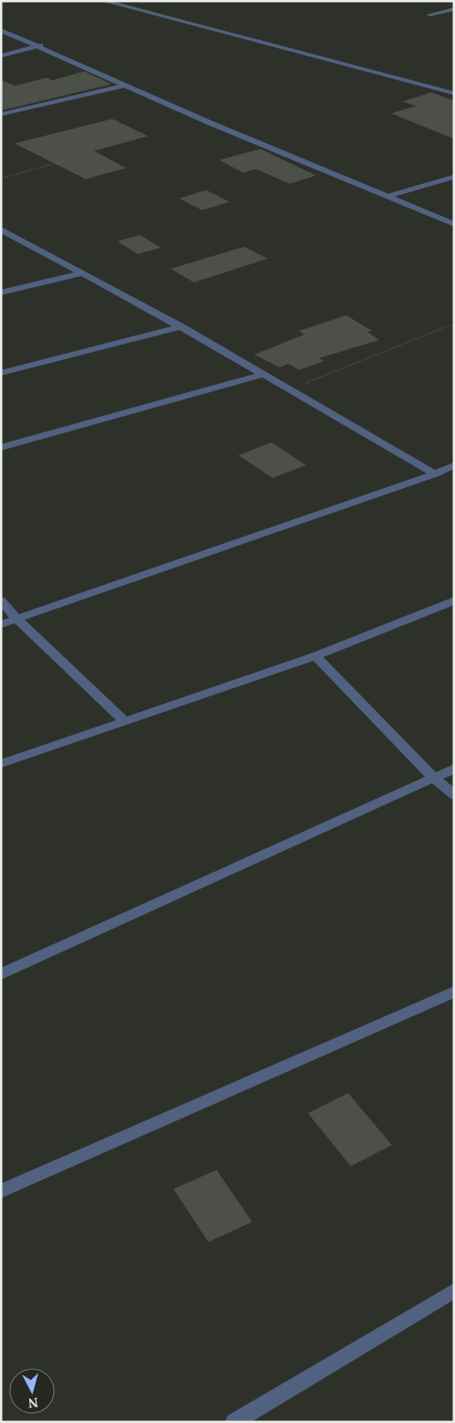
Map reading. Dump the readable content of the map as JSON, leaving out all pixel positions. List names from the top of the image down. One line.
{"north":"bottom"}
